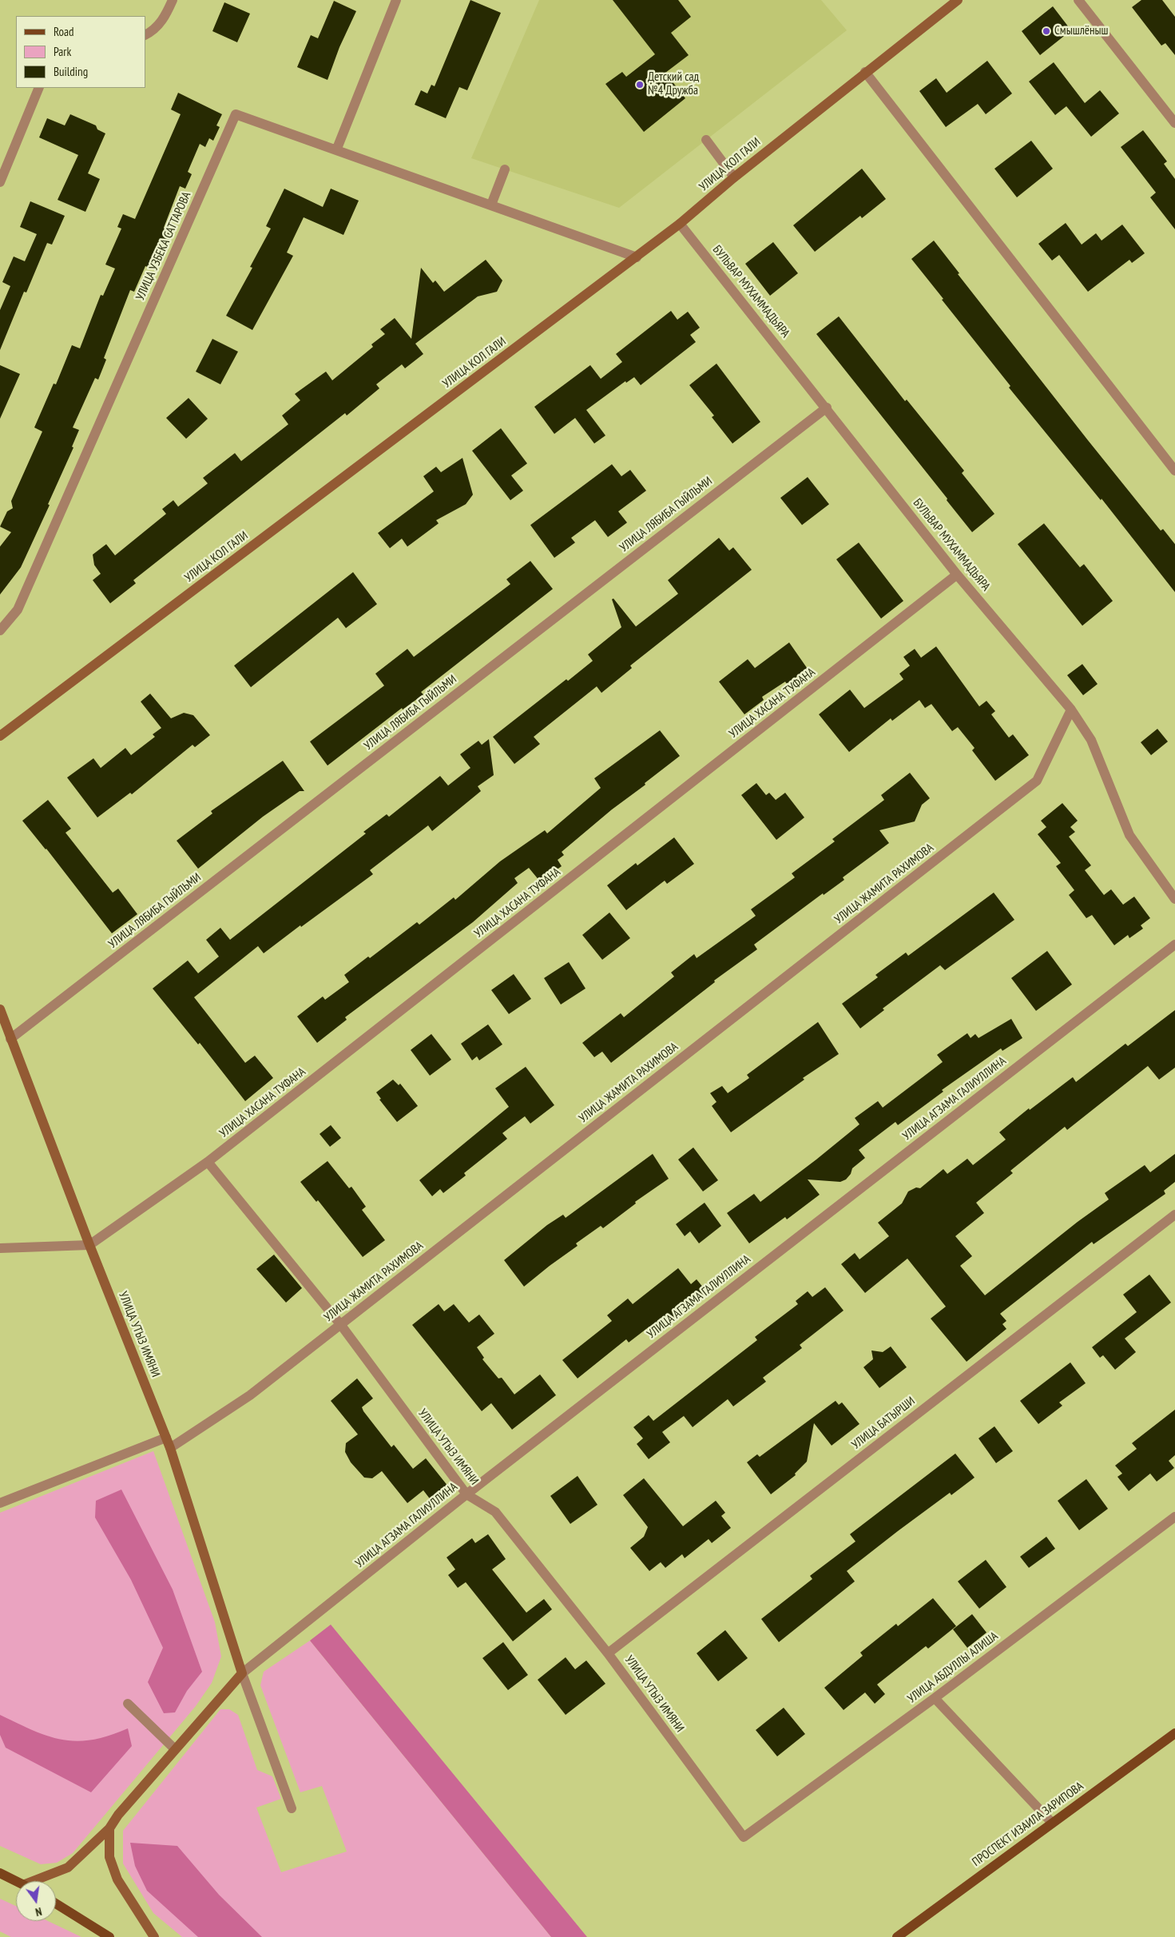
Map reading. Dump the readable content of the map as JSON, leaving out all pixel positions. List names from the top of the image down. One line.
{"streets":{"main road":["ПРОСПЕКТ ИЗАИЛА ЗАРИПОВА"],"street":["УЛИЦА КОЛ ГАЛИ","УЛИЦА УЗБЕКА САТТАРОВА","БУЛЬВАР МУХАММАДЬЯРА","УЛИЦА ЛЯБИБА ГЫЙЛЬМИ","УЛИЦА ХАСАНА ТУФАНА","УЛИЦА ЖАМИТА РАХИМОВА","УЛИЦА АГЗАМА ГАЛИУЛЛИНА","УЛИЦА УТЫЗ ИМЯНИ","УЛИЦА БАТЫРШИ","УЛИЦА АБДУЛЛЫ АЛИША"]},"crossings":[["УЛИЦА КОЛ ГАЛИ","БУЛЬВАР МУХАММАДЬЯРА"],["БУЛЬВАР МУХАММАДЬЯРА","УЛИЦА ЛЯБИБА ГЫЙЛЬМИ"],["БУЛЬВАР МУХАММАДЬЯРА","УЛИЦА ХАСАНА ТУФАНА"],["БУЛЬВАР МУХАММАДЬЯРА","УЛИЦА ЖАМИТА РАХИМОВА"],["УЛИЦА ЛЯБИБА ГЫЙЛЬМИ","УЛИЦА УТЫЗ ИМЯНИ"],["УЛИЦА ХАСАНА ТУФАНА","УЛИЦА УТЫЗ ИМЯНИ"],["УЛИЦА ЖАМИТА РАХИМОВА","УЛИЦА УТЫЗ ИМЯНИ"],["УЛИЦА АГЗАМА ГАЛИУЛЛИНА","УЛИЦА УТЫЗ ИМЯНИ"],["УЛИЦА УТЫЗ ИМЯНИ","УЛИЦА БАТЫРШИ"],["УЛИЦА УТЫЗ ИМЯНИ","УЛИЦА АБДУЛЛЫ АЛИША"]],"places":["Смышлёныш","Детский сад №4 Дружба"],"legend":["Road","Park","Building"],"north":"bottom"}
